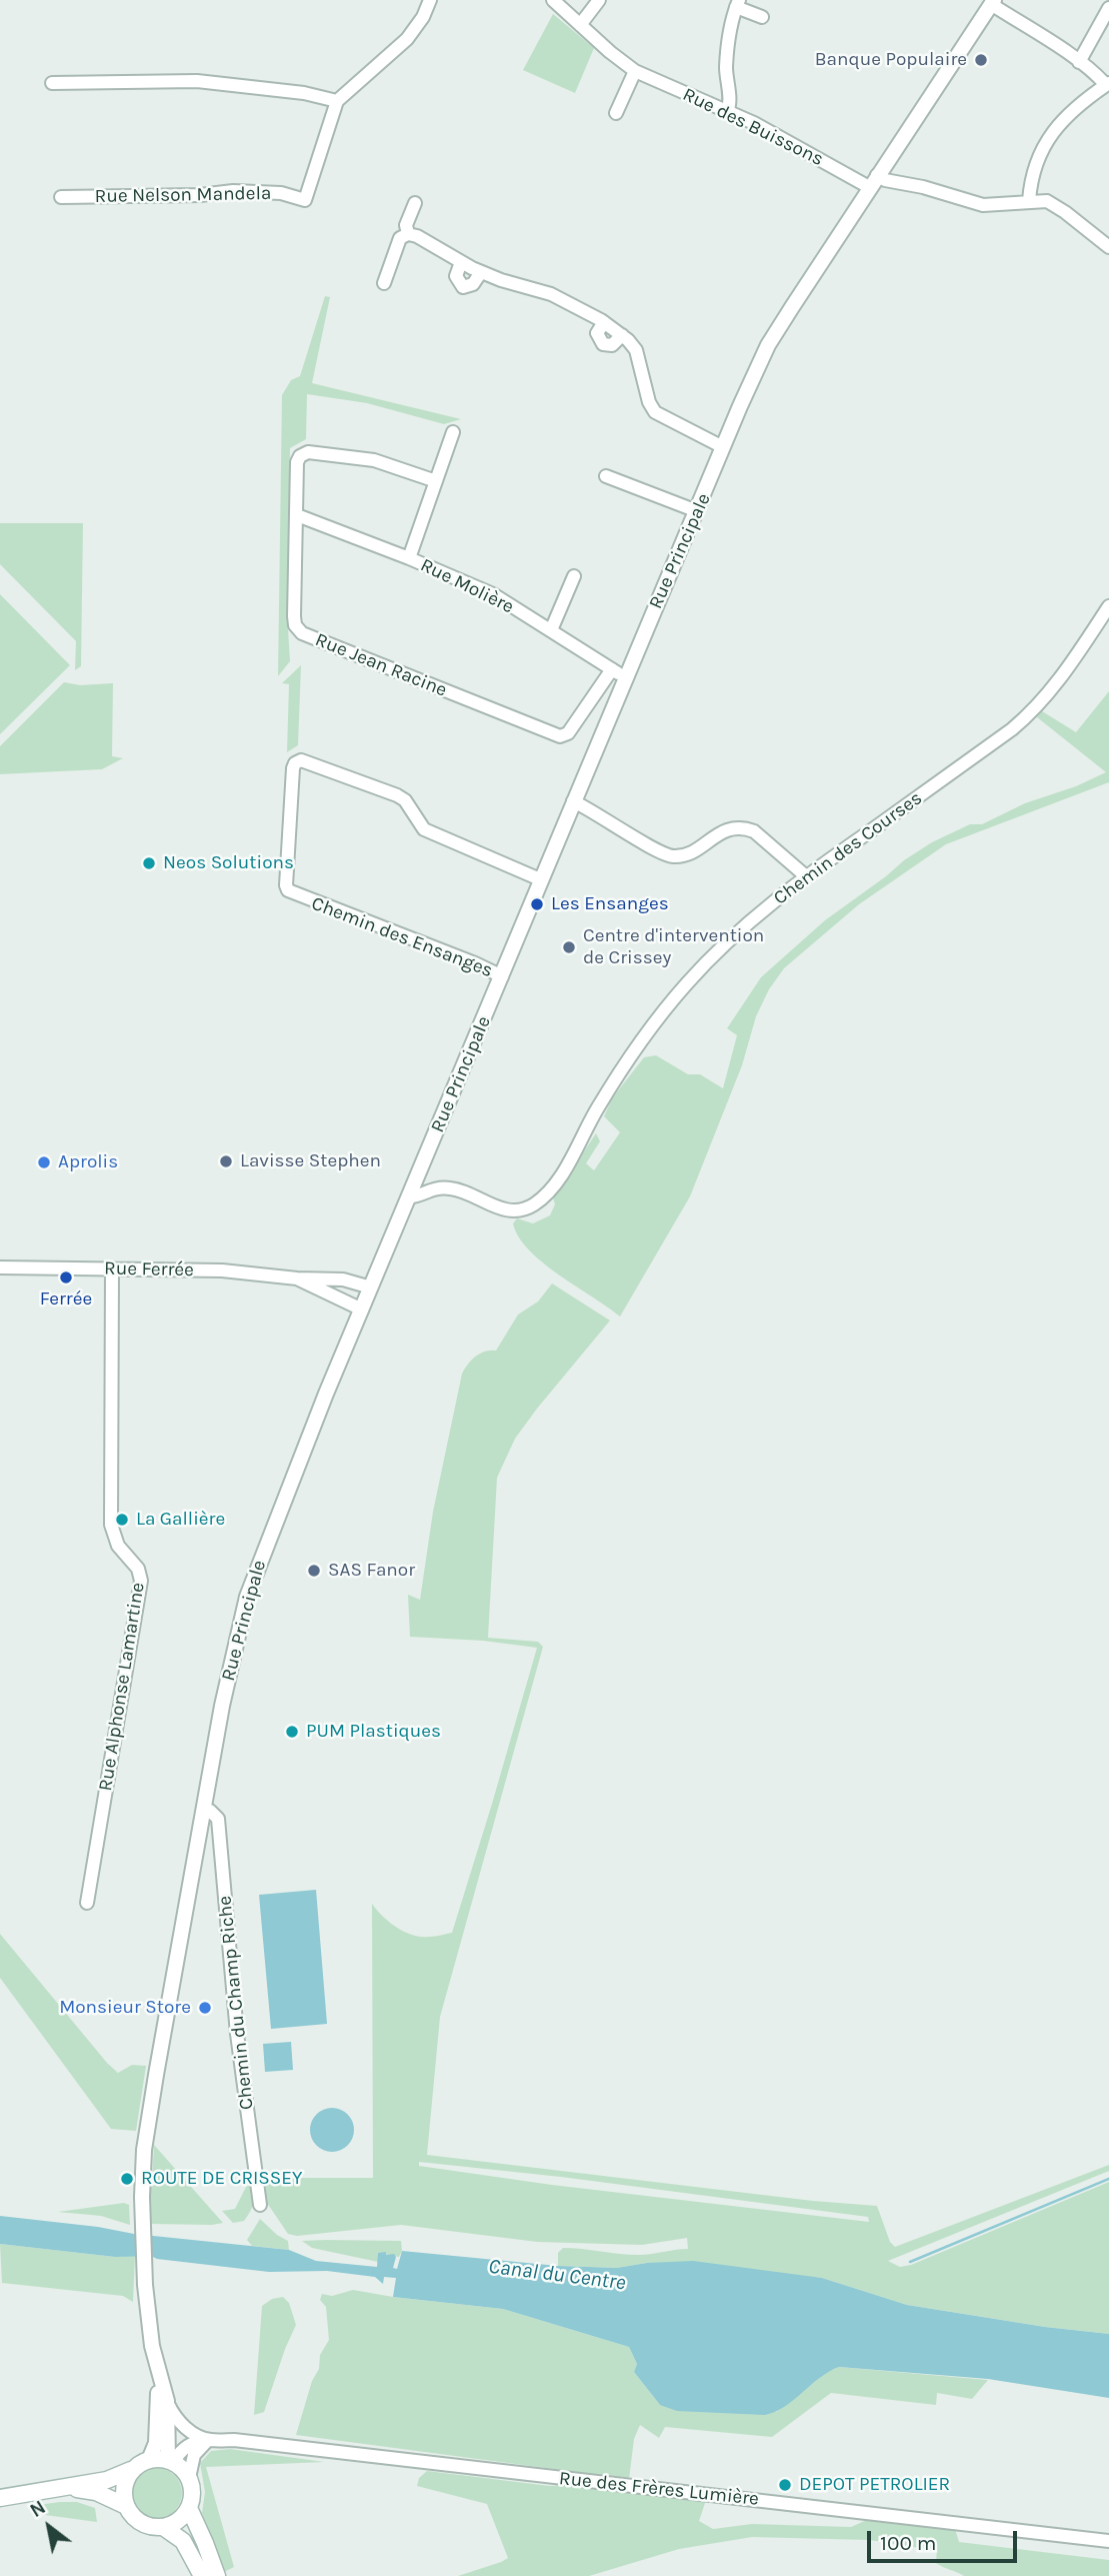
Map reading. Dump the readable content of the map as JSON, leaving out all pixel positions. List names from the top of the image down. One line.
{"streets":{"street":["Rue des Buissons","Rue Nelson Mandela","Rue Principale","Rue Molière","Rue Jean Racine","Chemin des Courses","Chemin des Ensanges","Rue Ferrée","Rue Alphonse Lamartine","Chemin du Champ Riche","Rue des Frères Lumière"]},"crossings":[["Rue des Buissons","Rue Principale"],["Rue Principale","Rue Molière"],["Rue Principale","Chemin des Courses"],["Rue Principale","Chemin des Ensanges"],["Rue Principale","Rue Ferrée"],["Rue Principale","Chemin du Champ Riche"],["Rue Molière","Rue Jean Racine"],["Rue Ferrée","Rue Alphonse Lamartine"]],"water":["Canal du Centre"],"places":["Banque Populaire","Neos Solutions","Les Ensanges","Centre d'intervention de Crissey","Lavisse Stephen","Aprolis","Ferrée","La Gallière","SAS Fanor","PUM Plastiques","Monsieur Store","ROUTE DE CRISSEY","DEPOT PETROLIER"],"scale_bar":"100 m","north":"top left"}
